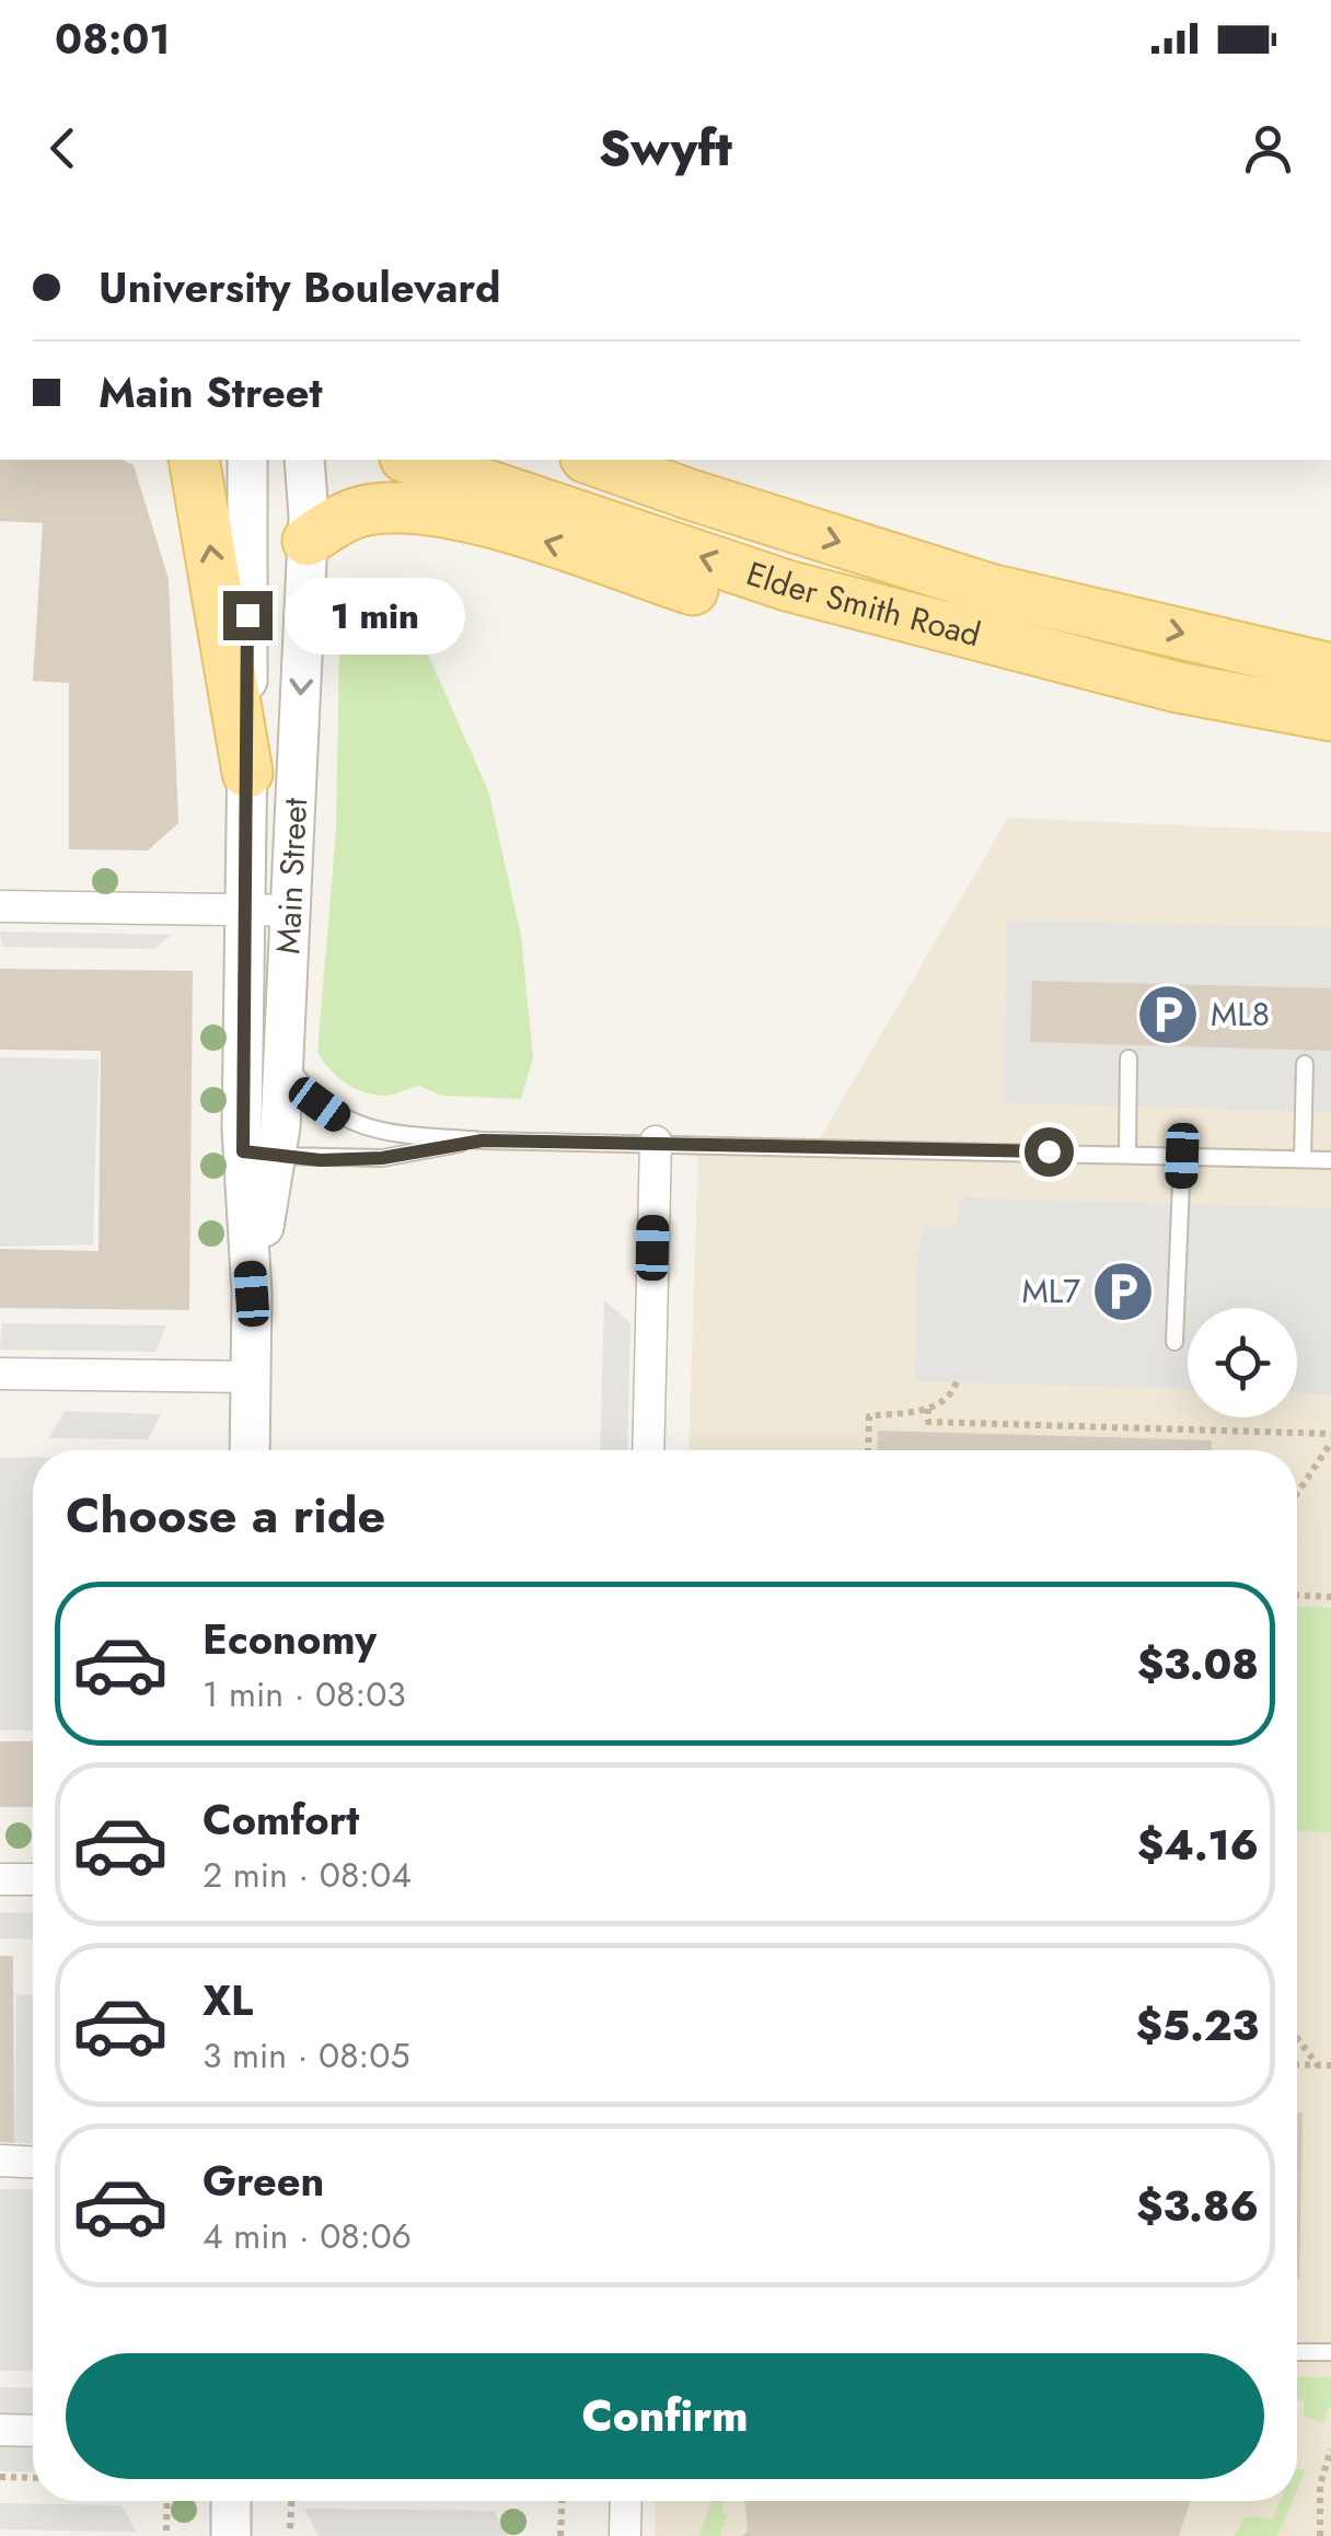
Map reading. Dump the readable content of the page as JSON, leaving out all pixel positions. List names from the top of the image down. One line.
{"streets":{"main road":["Elder Smith Road"],"street":["Main Street"]},"places":{"parking":["ML8","ML7"]},"page":{"status":"08:01","header":"Swyft","banner":["University Boulevard","Main Street"],"bubble":"1 min","heading":"Choose a ride","list":[{"name":"Economy","note":"1 min · 08:03","value":"$3.08"},{"name":"Comfort","note":"2 min · 08:04","value":"$4.16"},{"name":"XL","note":"3 min · 08:05","value":"$5.23"},{"name":"Green","note":"4 min · 08:06","value":"$3.86"}],"buttons":"Confirm"}}
